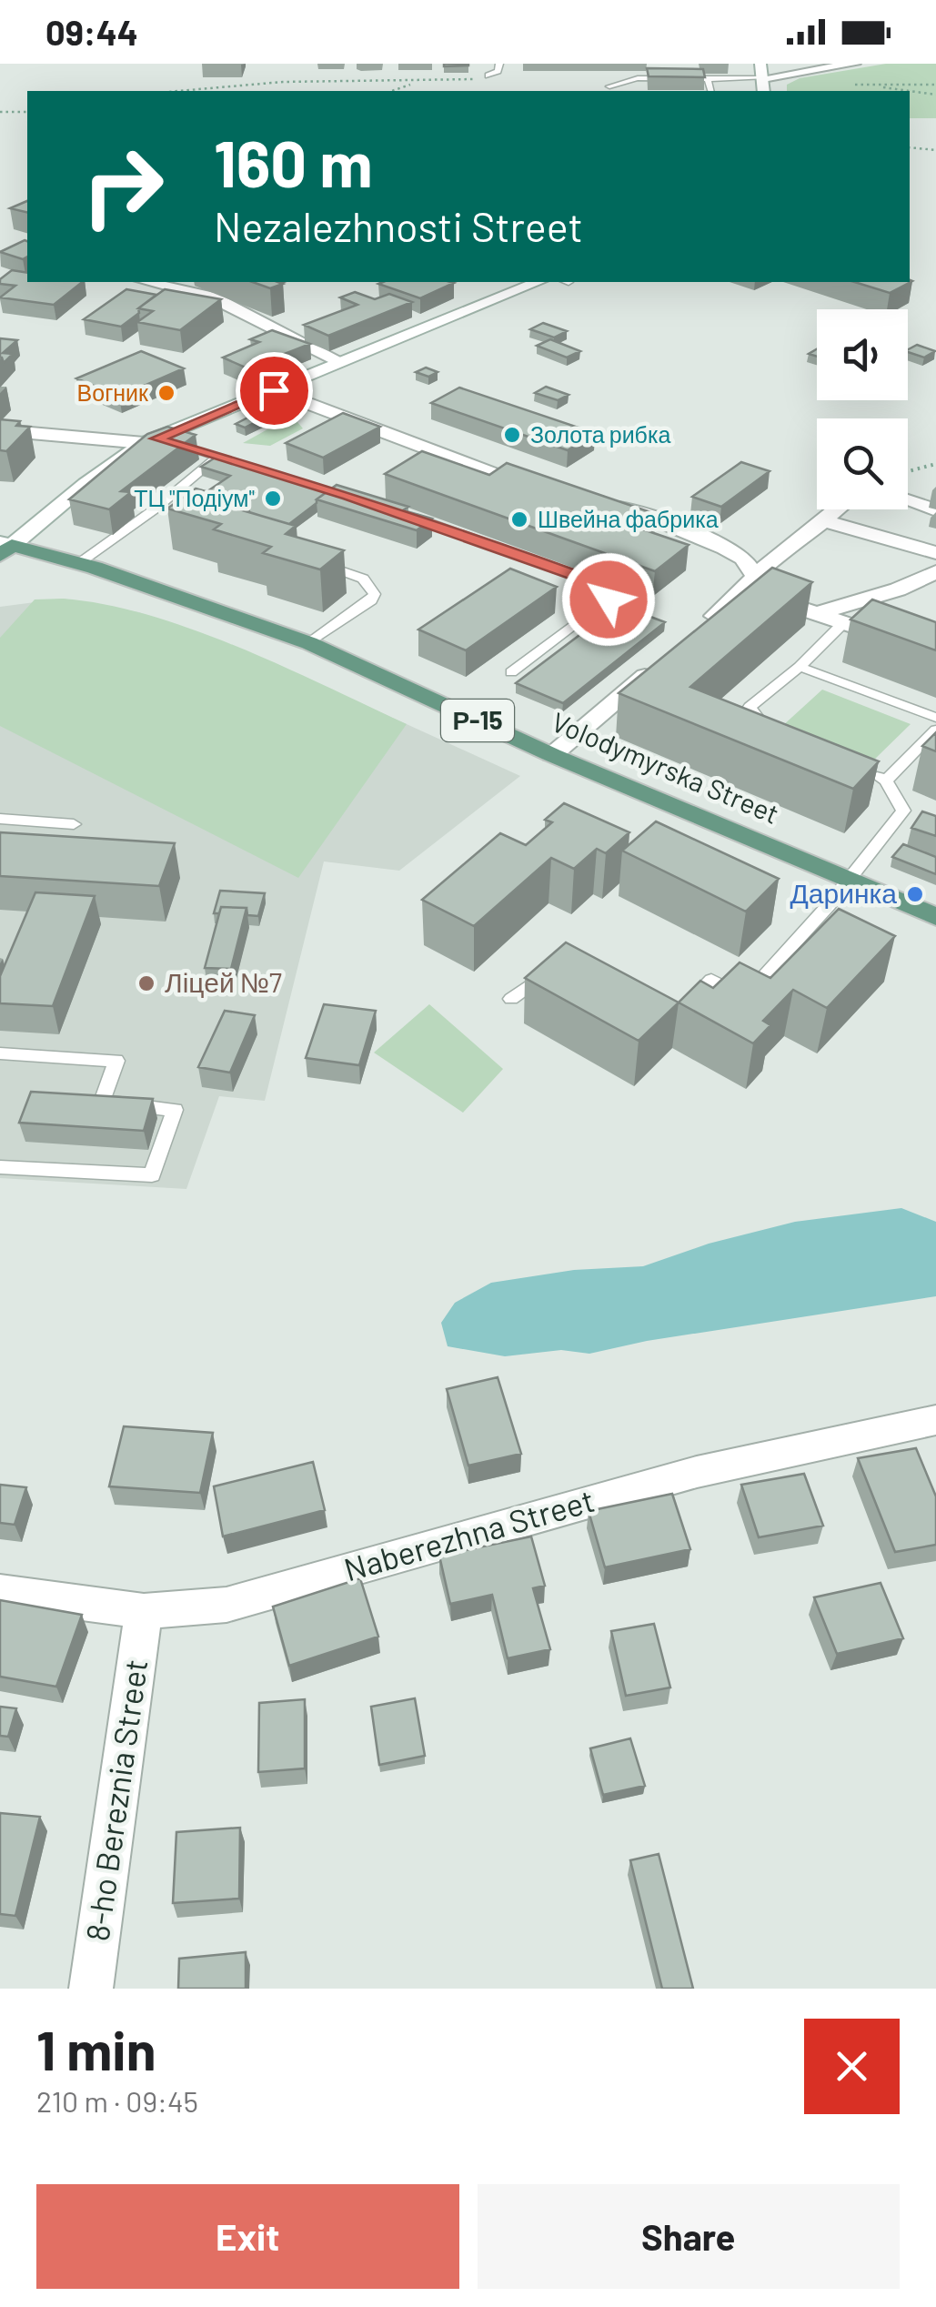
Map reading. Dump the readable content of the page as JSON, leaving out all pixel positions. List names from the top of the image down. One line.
{"streets":{"main road":["Р-15","Volodymyrska Street"],"street":["Naberezhna Street","8-ho Bereznia Street"]},"crossings":[["Naberezhna Street","8-ho Bereznia Street"]],"places":["Вогник","Золота рибка","ТЦ \"Подіум\"","Швейна фабрика","Даринка","Ліцей №7"],"page":{"status":"09:44","turn":["160 m","Nezalezhnosti Street"],"heading":["1 min","210 m · 09:45"],"buttons":["Exit","Share"]}}
